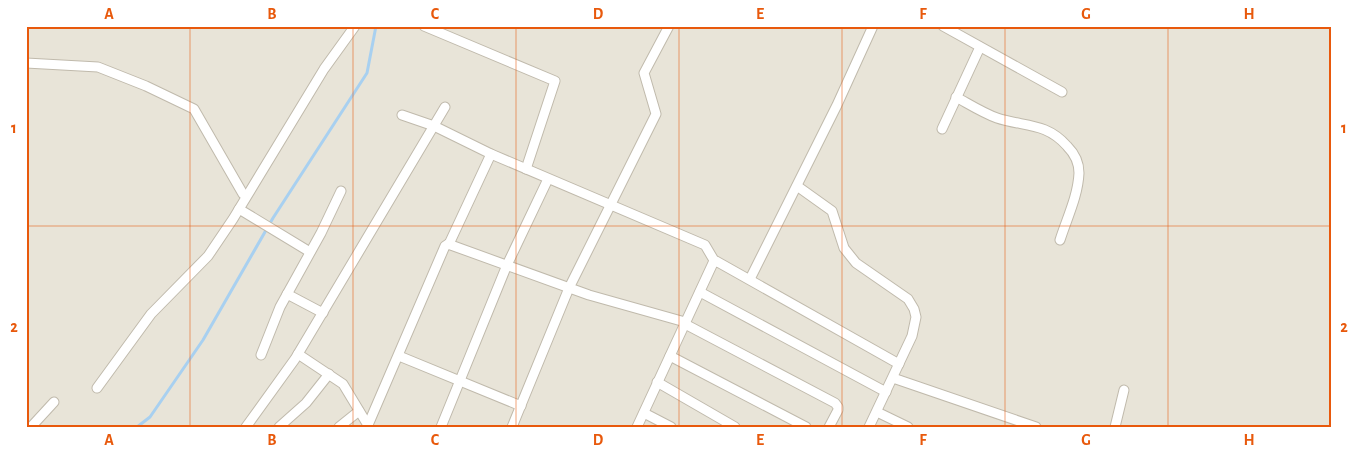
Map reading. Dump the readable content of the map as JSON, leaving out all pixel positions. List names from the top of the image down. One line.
{"grid":{"columns":["A","B","C","D","E","F","G","H"],"rows":["1","2"]}}
